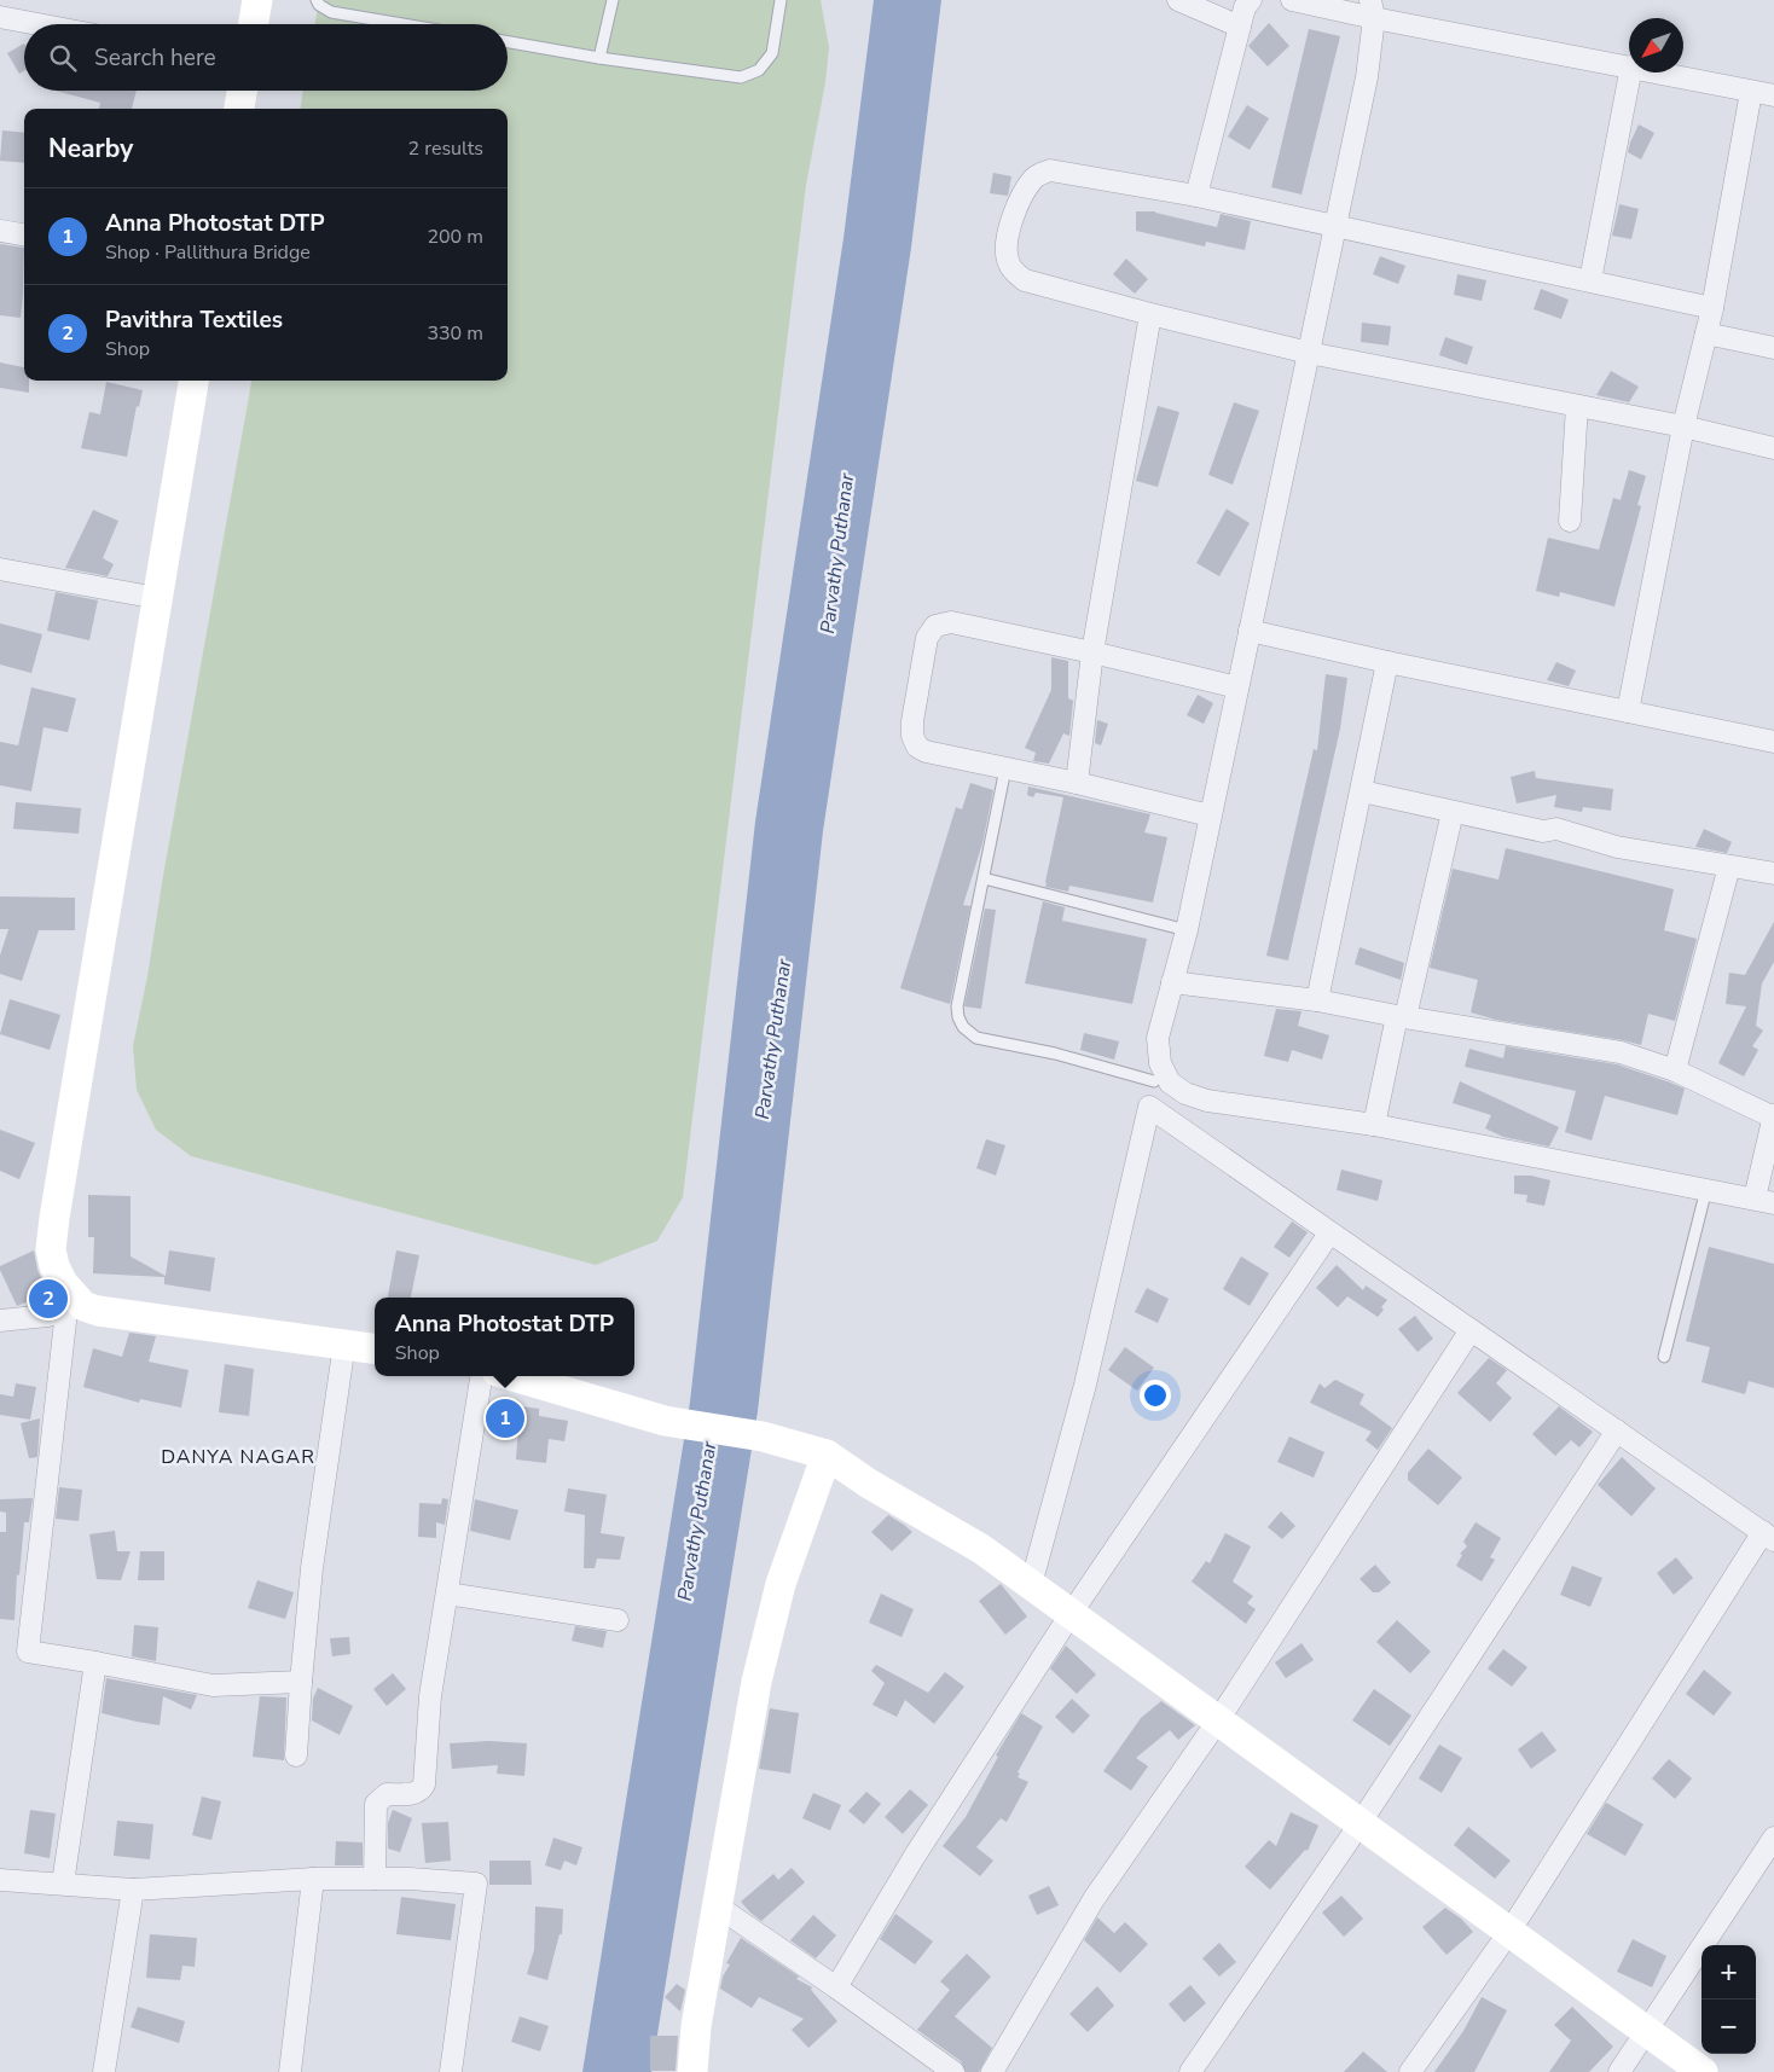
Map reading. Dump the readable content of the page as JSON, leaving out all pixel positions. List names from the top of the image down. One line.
{"districts":["DANYA NAGAR"],"water":["Parvathy Puthanar"],"north":"bottom left","page":{"search":"Search here","heading":["Nearby","2 results"],"list":[{"mark":"1","name":"Anna Photostat DTP","note":"Shop · Pallithura Bridge","value":"200 m"},{"mark":"2","name":"Pavithra Textiles","note":"Shop","value":"330 m"}],"pins":["2","1"],"popup":["Anna Photostat DTP","Shop"],"map_buttons":["+","−"]}}
